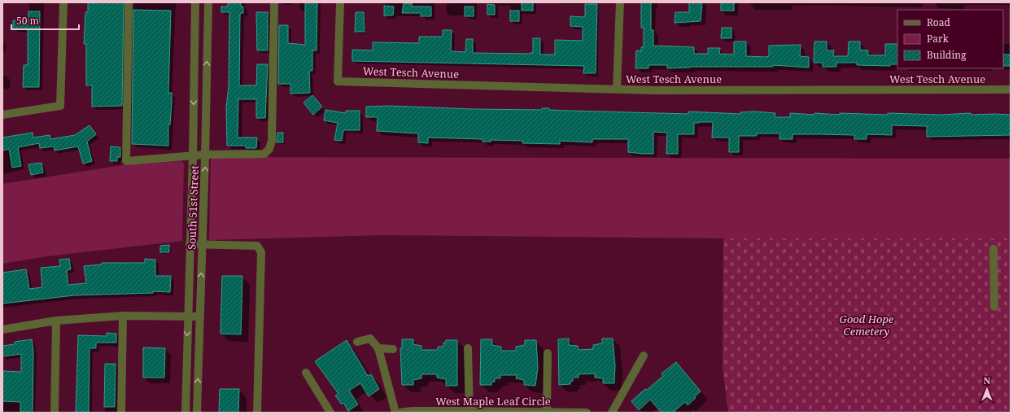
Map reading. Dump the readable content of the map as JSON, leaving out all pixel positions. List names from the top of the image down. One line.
{"streets":{"street":["West Tesch Avenue","South 51st Street","West Maple Leaf Circle"]},"parks":["Good Hope Cemetery"],"legend":["Road","Park","Building"],"scale_bar":"50 m","north":"top"}
